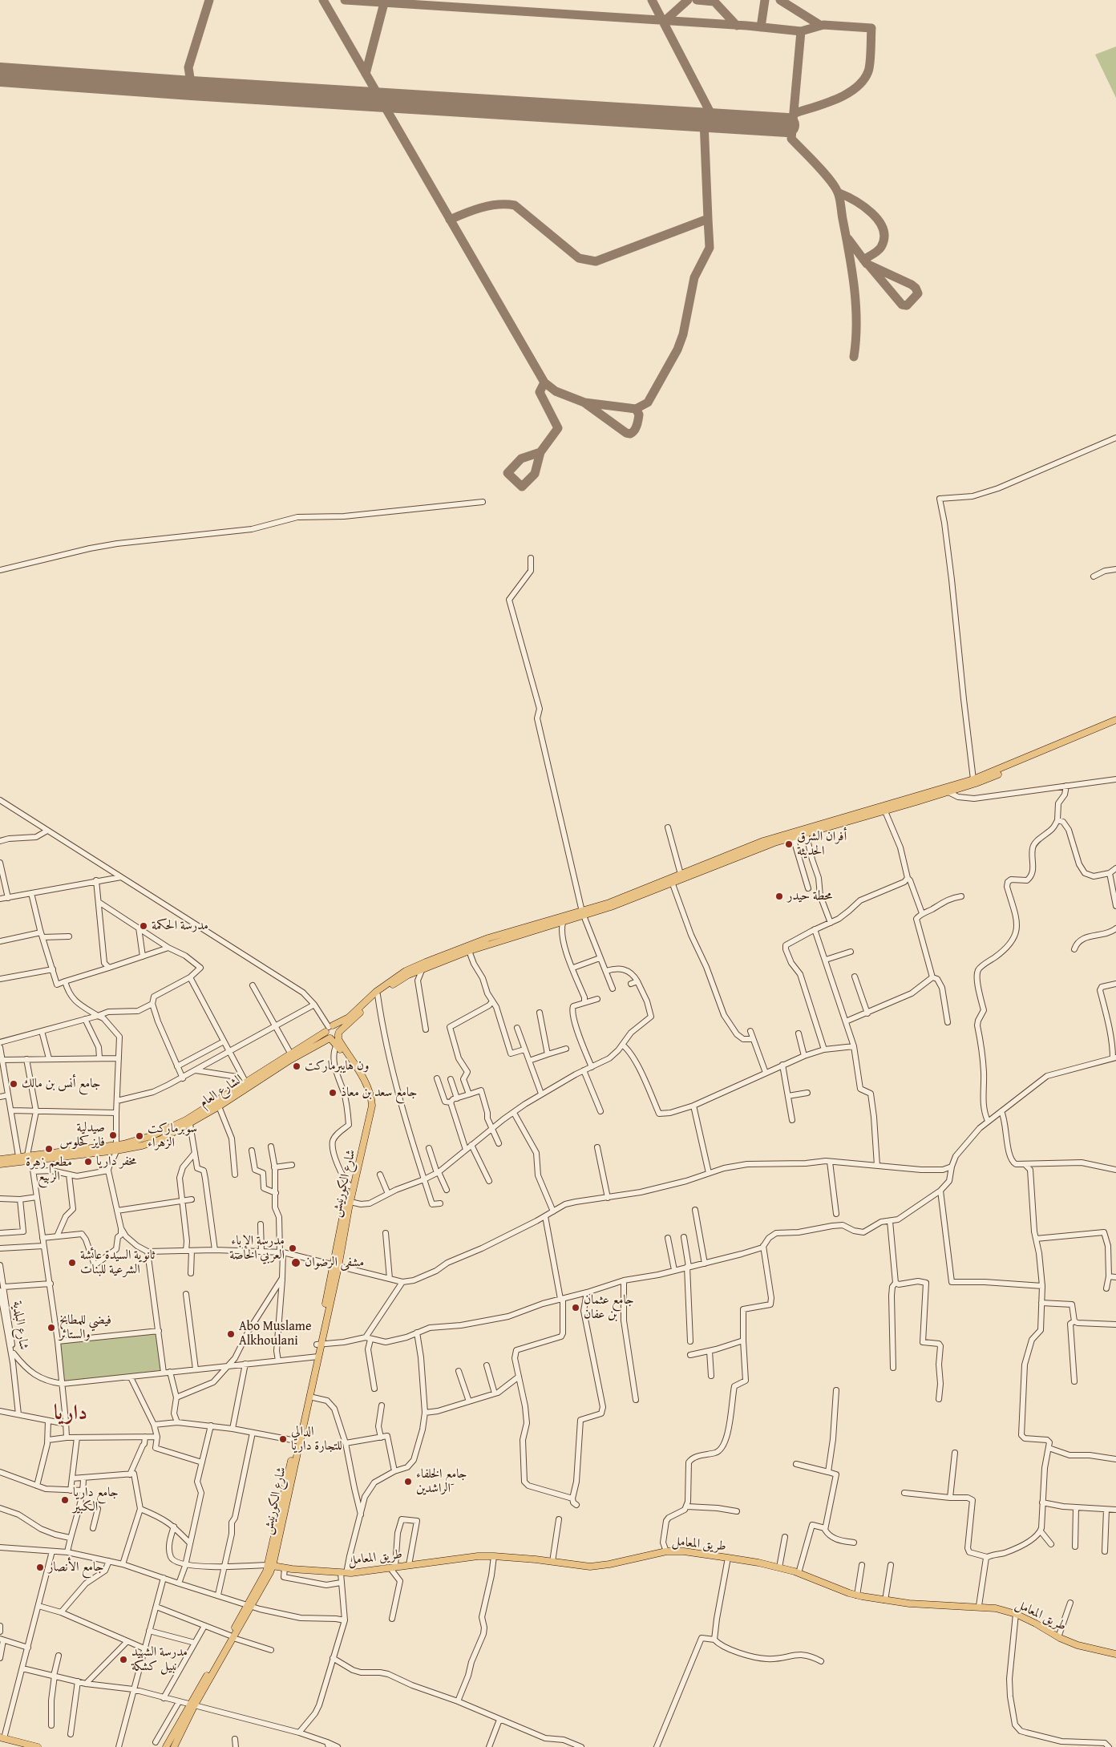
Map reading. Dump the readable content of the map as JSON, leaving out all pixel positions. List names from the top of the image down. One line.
{"streets":{"main road":["الشارع العام","شارع الكورنيش","طريق المعامل"],"street":["شارع البلدية"]},"crossings":[["الشارع العام","شارع الكورنيش"],["شارع الكورنيش","طريق المعامل"]],"districts":["داريا"],"places":["أفران الشرق الحديثة","محطة حيدر","مدرسة الحكمة","ون هايبرماركت","جامع أنس بن مالك","جامع سعد بن معاذ","صيدلية فايز كحلوس","سوبرماركت الزهراء","مطعم زهرة الربيع","مخفر داريا","مدرسة الإباء العربي الخاصة","ثانوية السيدة عائشة الشرعية للبنات","مشفى الرضوان","جامع عثمان بن عفان","فيضي للمطابخ والستائر","Abo Muslame Alkhoulani","الدالي للتجارة داريا","جامع الخلفاء الراشدين","جامع داريا الكبير","جامع الأنصار","مدرسة الشهيد نبيل كشكة"]}
